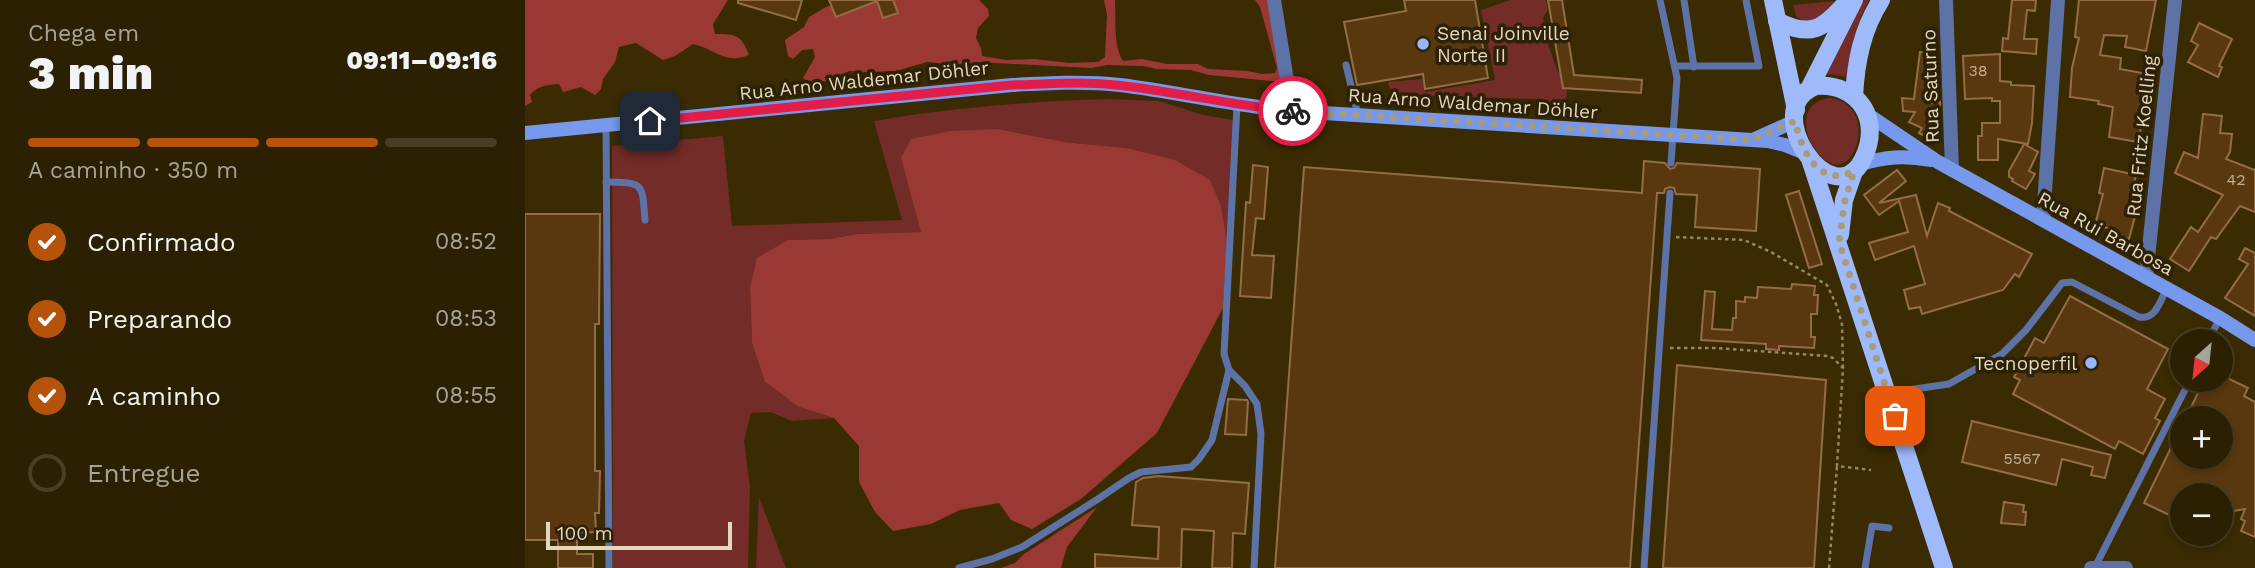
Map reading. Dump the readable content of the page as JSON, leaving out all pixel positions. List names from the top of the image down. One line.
{"streets":{"main road":["Rua Arno Waldemar Döhler","Rua Rui Barbosa"],"street":["Rua Saturno","Rua Fritz Koelling"]},"crossings":[["Rua Arno Waldemar Döhler","Rua Rui Barbosa"],["Rua Saturno","Rua Rui Barbosa"],["Rua Fritz Koelling","Rua Rui Barbosa"]],"places":["Senai Joinville Norte II","Tecnoperfil"],"house_numbers":["38","42","5567"],"scale_bar":"100 m","north":"bottom left","page":{"heading":["3 min","Chega em","09:11–09:16"],"bar":"A caminho · 350 m","list":[["Confirmado","08:52"],["Preparando","08:53"],["A caminho","08:55"],"Entregue"],"map_buttons":["+","−"],"scale":"100 m"}}
